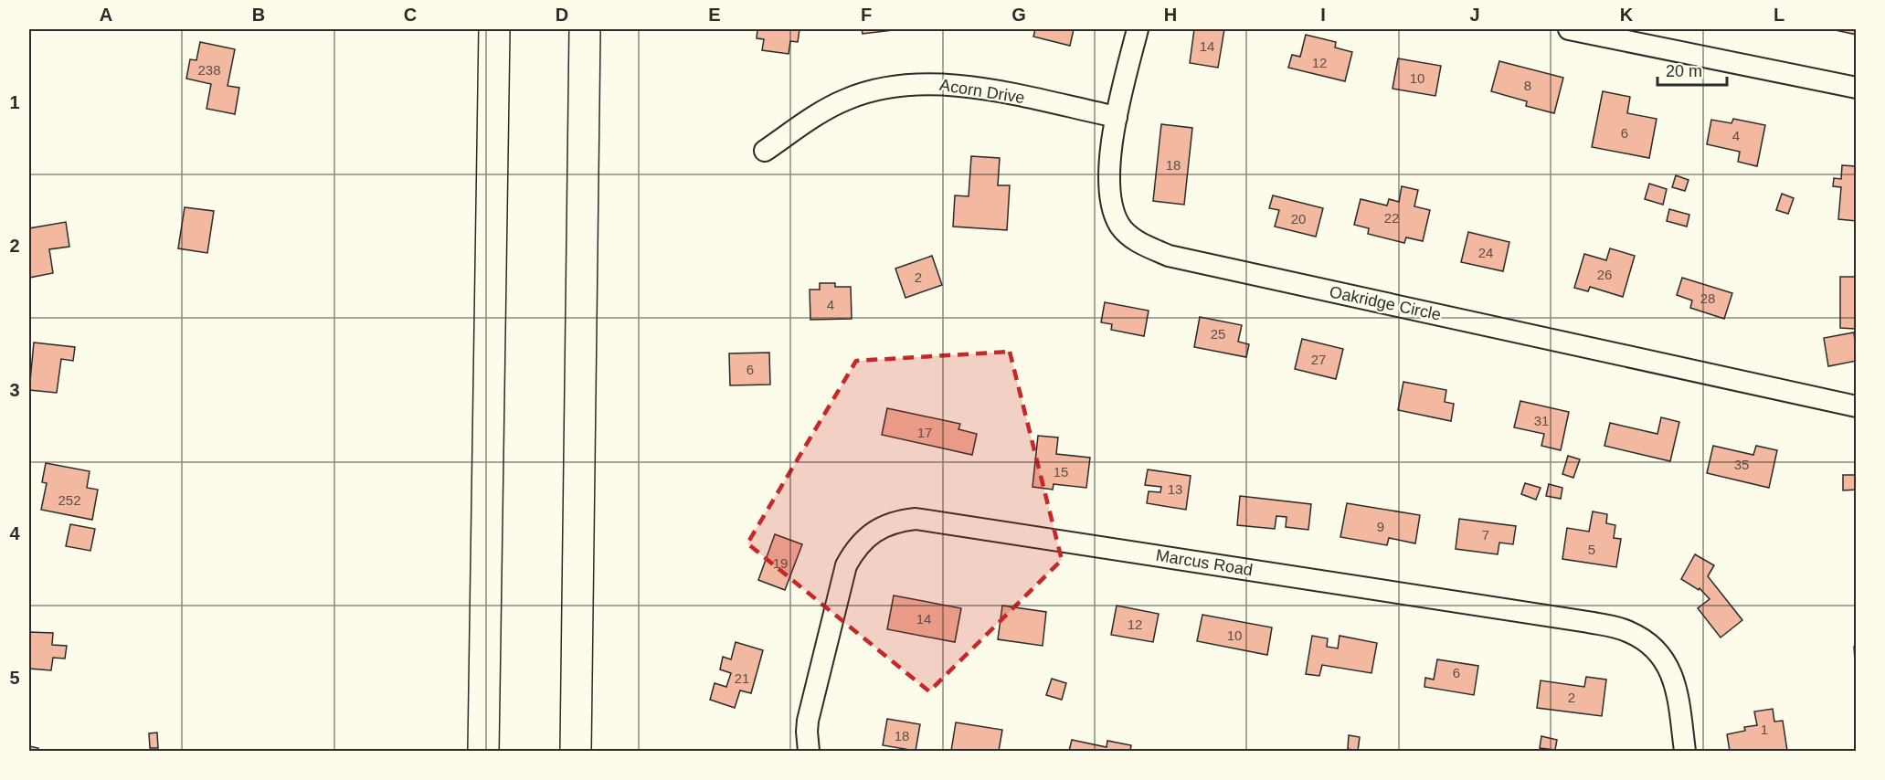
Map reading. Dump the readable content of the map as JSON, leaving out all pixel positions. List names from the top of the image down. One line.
{"streets":{"street":["Acorn Drive","Oakridge Circle","Marcus Road"]},"crossings":[["Acorn Drive","Oakridge Circle"]],"house_numbers":["14","12","238","10","8","6","4","18","22","20","24","26","2","28","4","25","27","6","31","17","35","15","13","252","9","7","5","19","14","12","10","6","21","2","1","18"],"scale_bar":"20 m","grid":{"columns":["A","B","C","D","E","F","G","H","I","J","K","L"],"rows":["1","2","3","4","5"]}}
